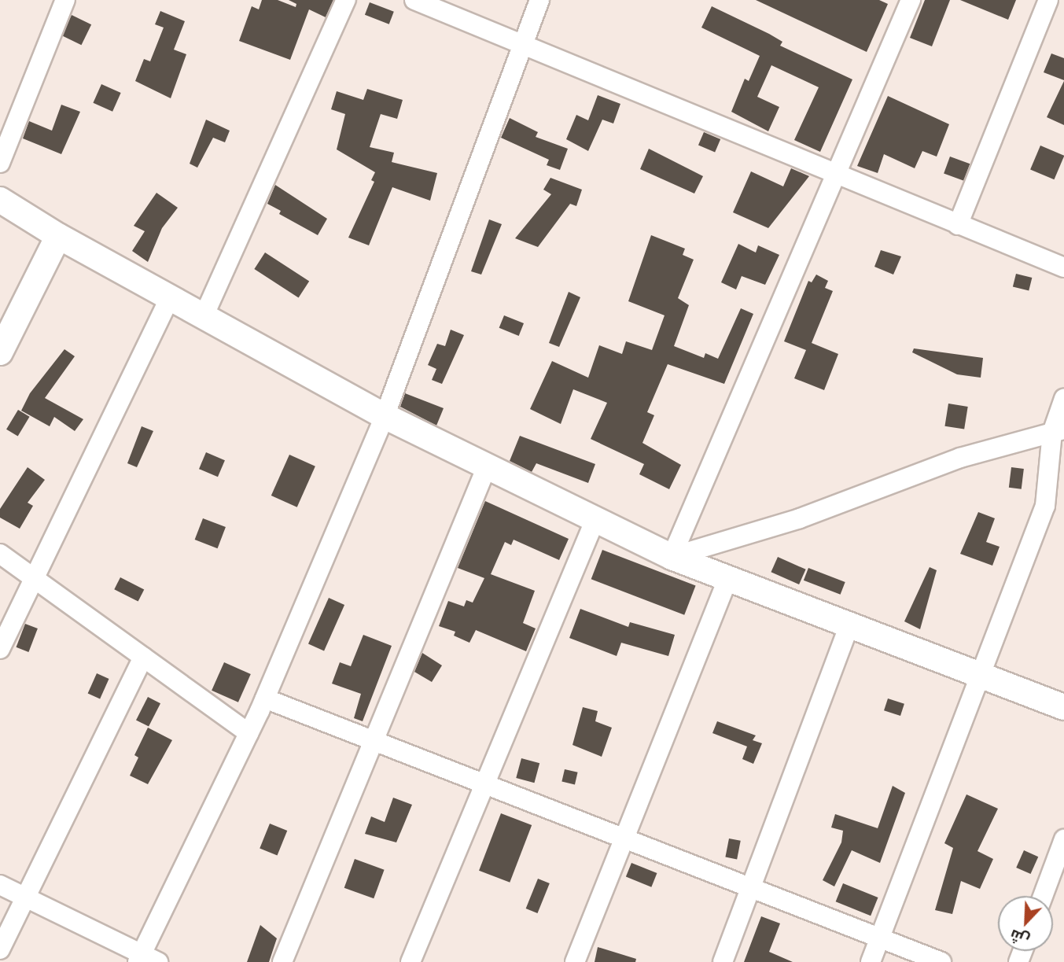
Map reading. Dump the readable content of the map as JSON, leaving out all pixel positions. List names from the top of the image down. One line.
{"north":"bottom left"}
